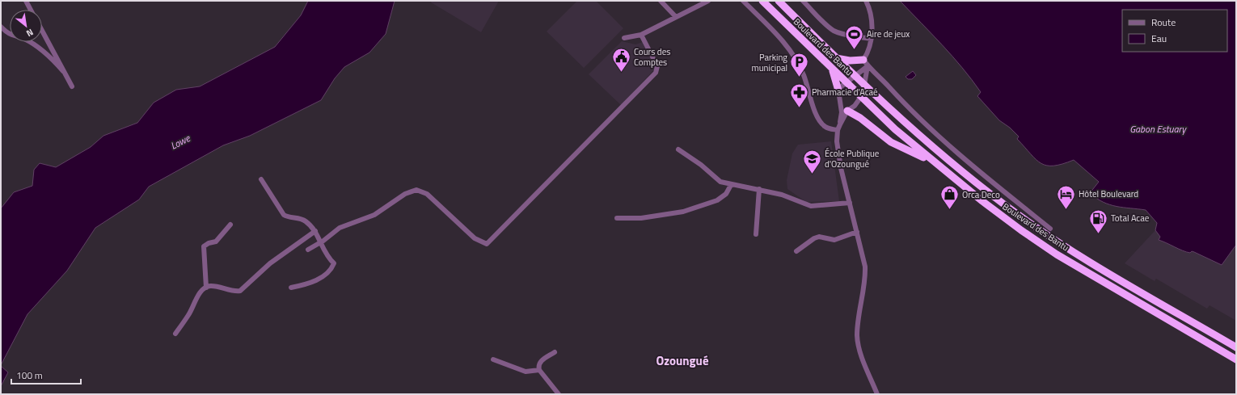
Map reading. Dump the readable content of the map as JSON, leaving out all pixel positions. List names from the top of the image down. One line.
{"streets":{"highway":["Boulevard des Bantu"]},"districts":["Ozoungué"],"water":["Gabon Estuary","Lowe"],"places":{"sports":["Aire de jeux"],"public building":["Cours des Comptes"],"parking":["Parking municipal"],"pharmacy":["Pharmacie d'Acaé"],"school or university":["École Publique d'Ozoungué"],"hotel":["Hôtel Boulevard"],"shop":["Orca Deco"],"fuel station":["Total Acae"]},"legend":["Route","Eau"],"scale_bar":"100 m","north":"bottom right"}
